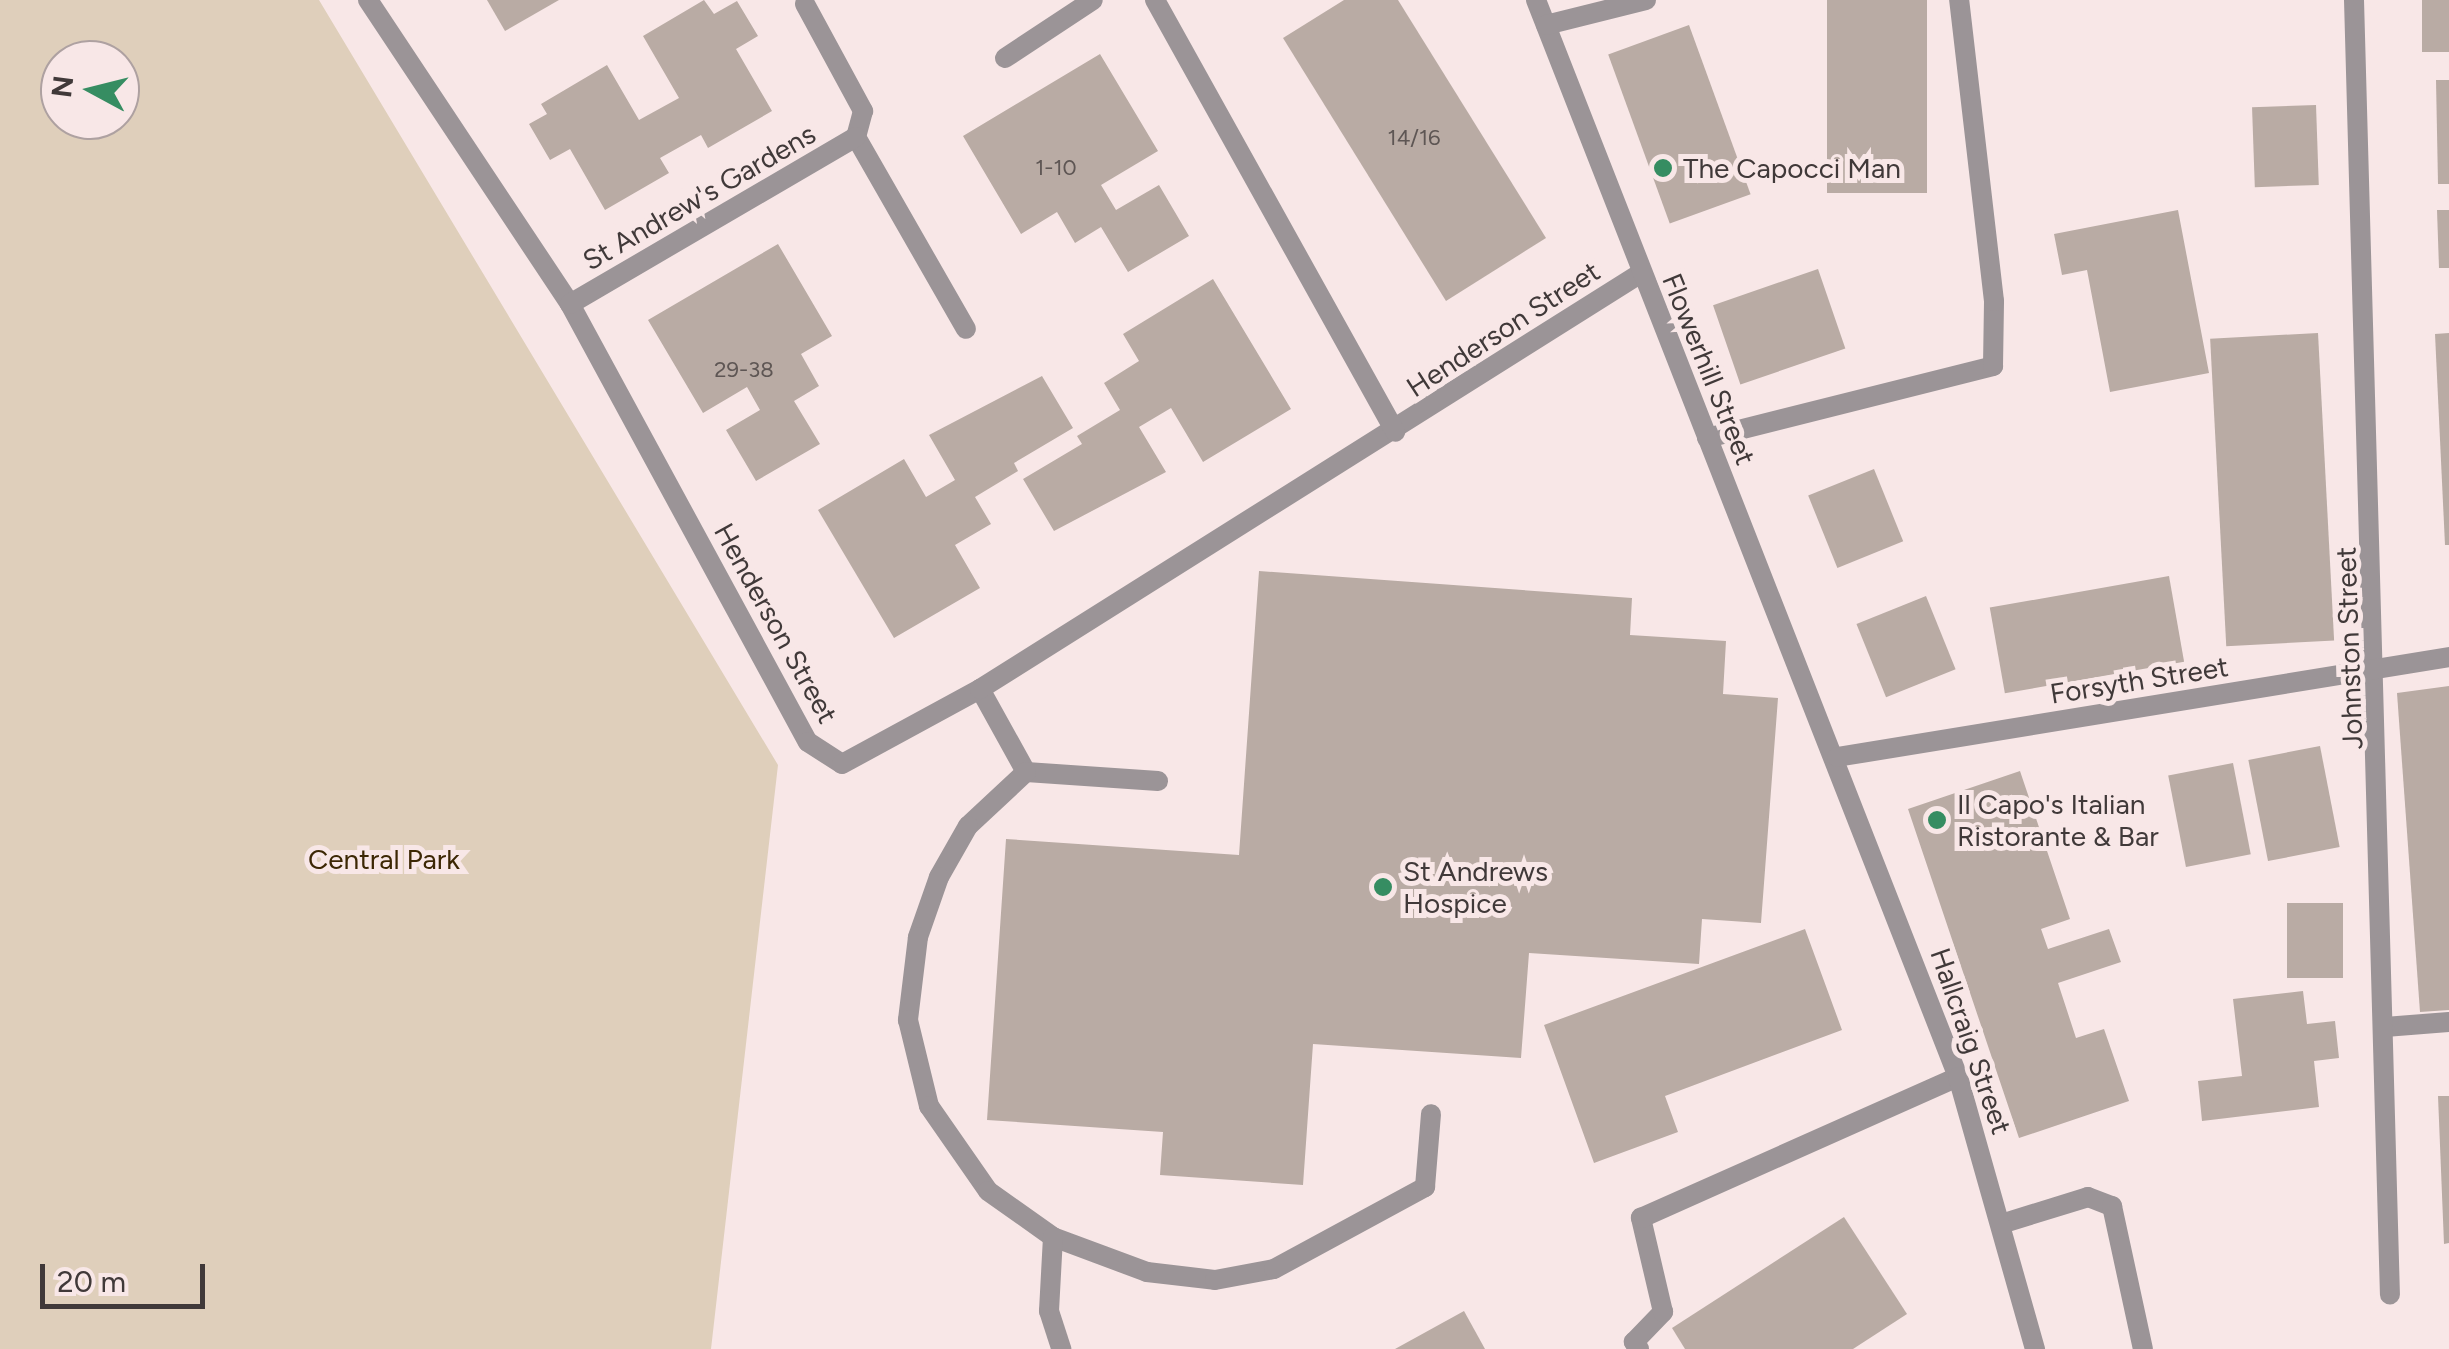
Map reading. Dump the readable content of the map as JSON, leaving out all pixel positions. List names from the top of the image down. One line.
{"streets":{"street":["St Andrew's Gardens","Henderson Street","Flowerhill Street","Johnston Street","Forsyth Street","Hallcraig Street"]},"crossings":[["St Andrew's Gardens","Henderson Street"],["Henderson Street","Flowerhill Street"],["Flowerhill Street","Forsyth Street"],["Flowerhill Street","Hallcraig Street"],["Johnston Street","Forsyth Street"],["Forsyth Street","Hallcraig Street"]],"parks":["Central Park"],"places":["The Capocci Man","Il Capo's Italian Ristorante & Bar","St Andrews Hospice"],"house_numbers":["14/16","1-10","29-38"],"scale_bar":"20 m","north":"left"}
